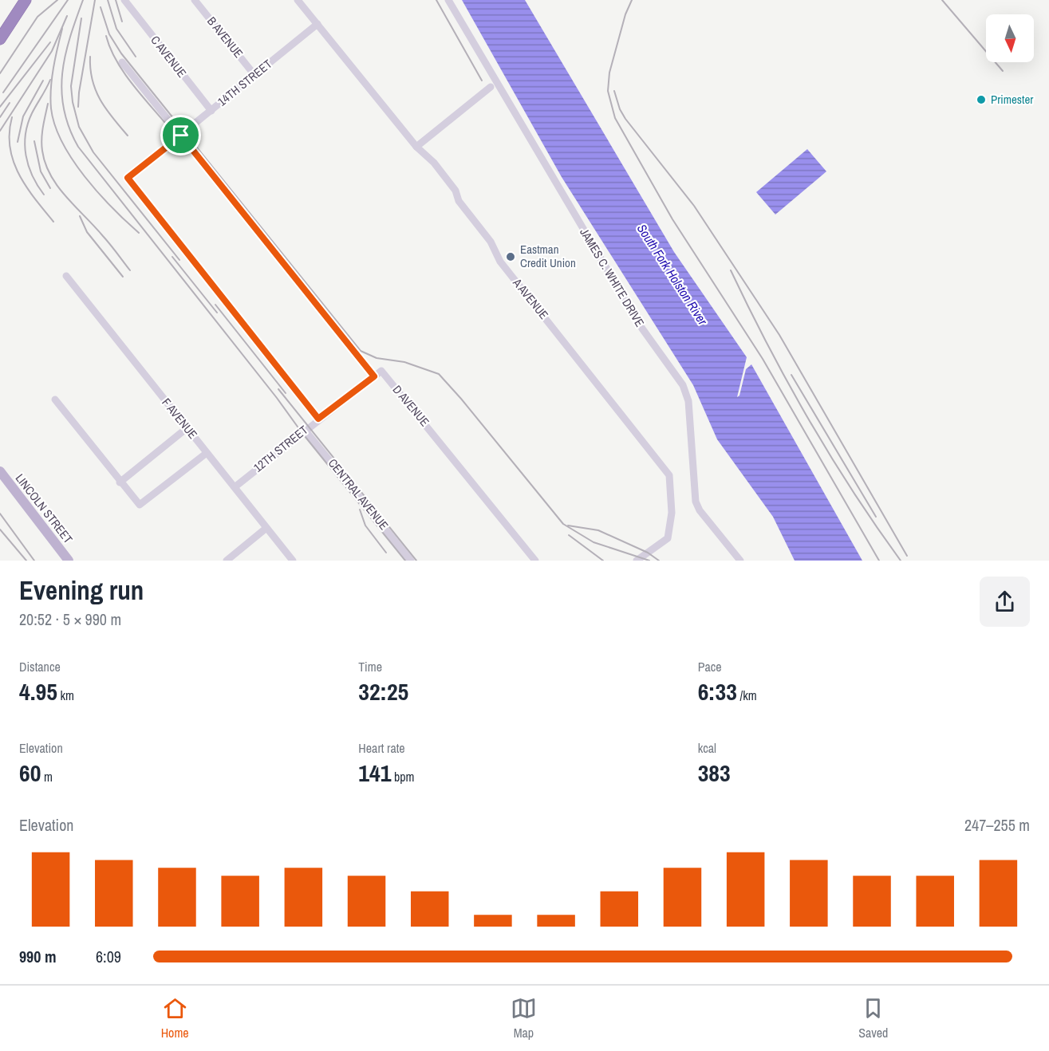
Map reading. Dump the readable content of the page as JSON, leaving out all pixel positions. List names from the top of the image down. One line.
{"streets":{"main road":["LINCOLN STREET"],"street":["B AVENUE","C AVENUE","14TH STREET","JAMES C. WHITE DRIVE","A AVENUE","D AVENUE","F AVENUE","12TH STREET","CENTRAL AVENUE"]},"crossings":[["B AVENUE","14TH STREET"],["C AVENUE","14TH STREET"],["14TH STREET","A AVENUE"],["14TH STREET","12TH STREET"],["D AVENUE","12TH STREET"],["F AVENUE","12TH STREET"],["12TH STREET","CENTRAL AVENUE"]],"water":["South Fork Holston River"],"places":["Primester","Eastman Credit Union"],"north":"bottom","page":{"heading":["Evening run","20:52 · 5 × 990 m"],"stats":[["Distance","4.95 km"],["Time","32:25"],["Pace","6:33 /km"],["Elevation","60 m"],["Heart rate","141 bpm"],["kcal","383"]],"chart":["Elevation","247–255 m"],"list":[{"name":"990 m","note":"6:09"}],"tabs":["Home","Map","Saved"]}}
